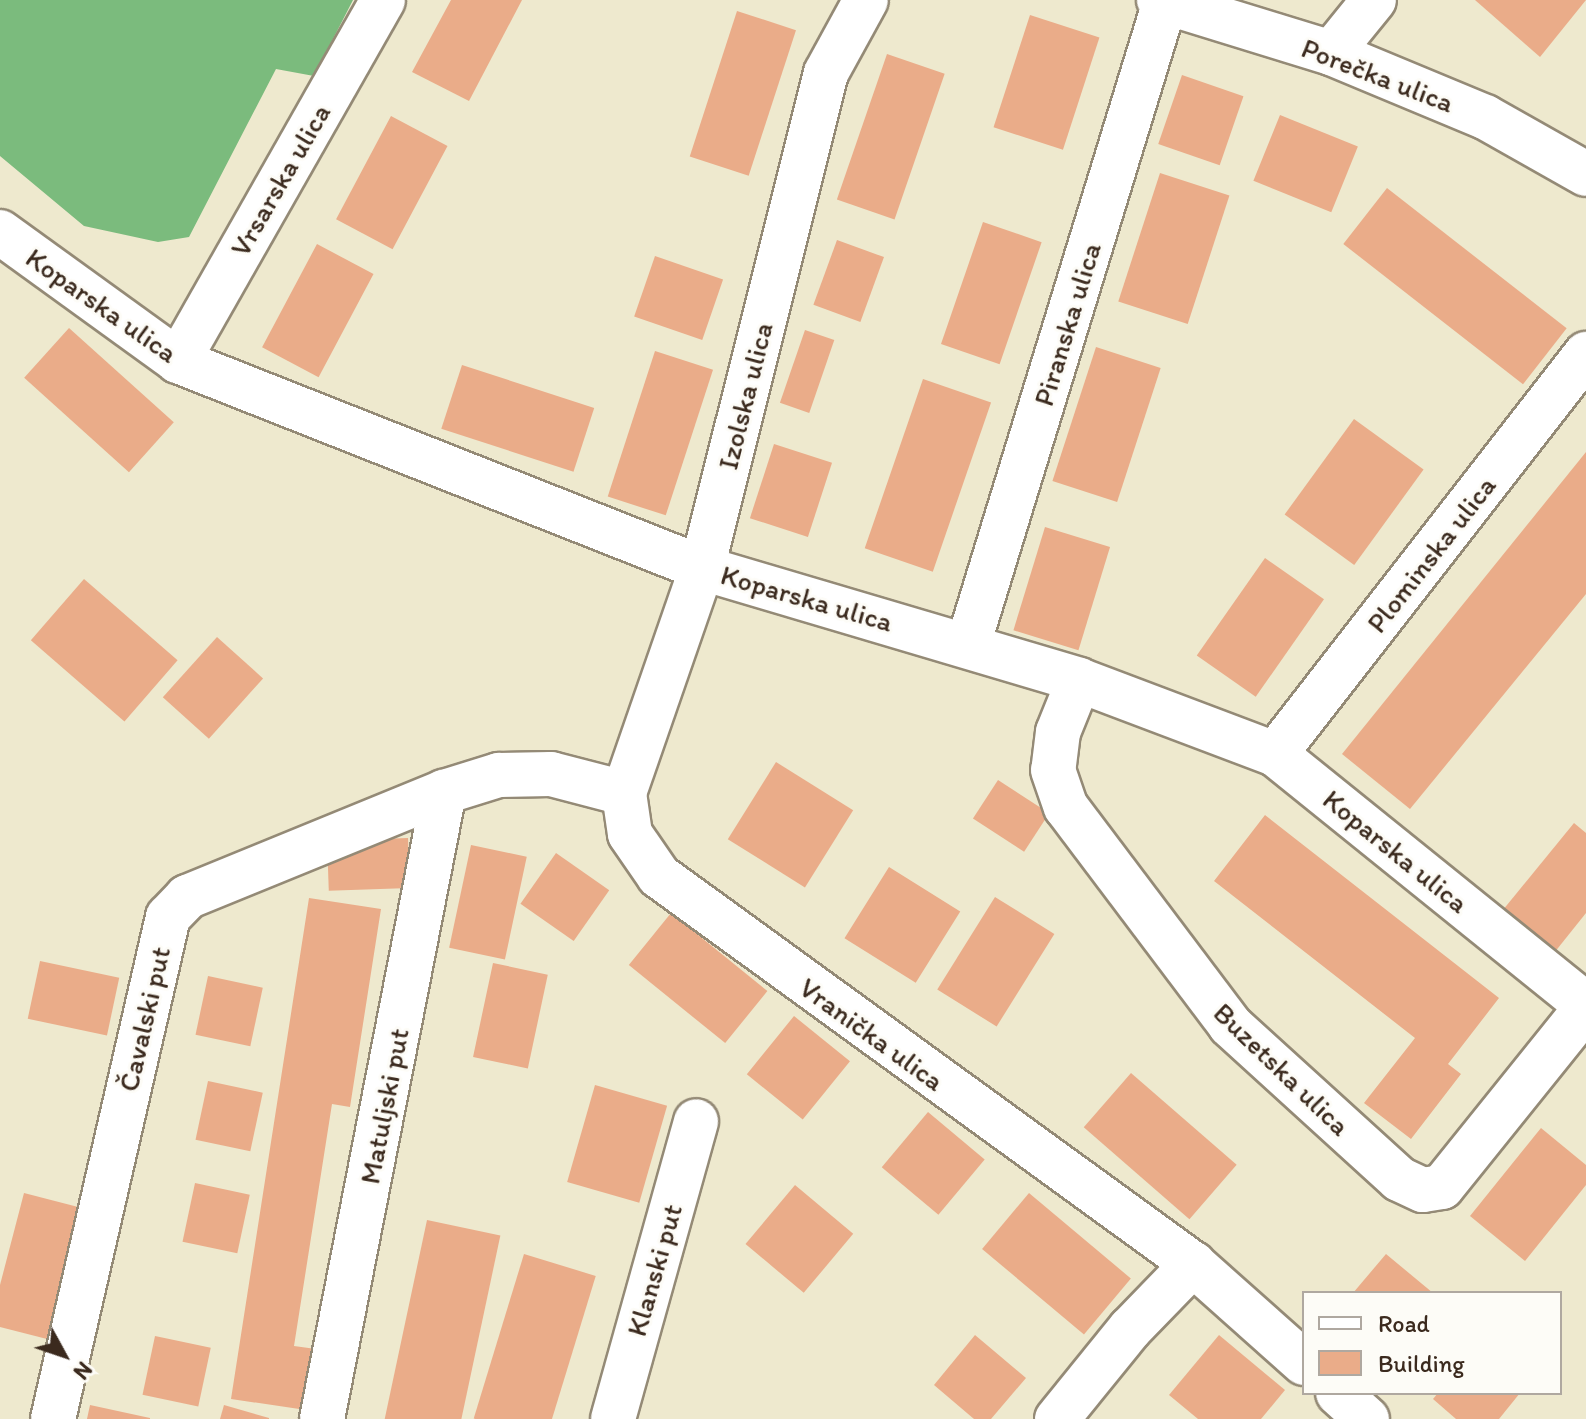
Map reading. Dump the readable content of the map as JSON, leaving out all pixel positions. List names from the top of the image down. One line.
{"streets":{"street":["Porečka ulica","Vrsarska ulica","Koparska ulica","Piranska ulica","Izolska ulica","Plominska ulica","Čavalski put","Vranička ulica","Buzetska ulica","Matuljski put","Klanski put"]},"crossings":[["Porečka ulica","Piranska ulica"],["Vrsarska ulica","Koparska ulica"],["Koparska ulica","Piranska ulica"],["Koparska ulica","Izolska ulica"],["Koparska ulica","Plominska ulica"],["Koparska ulica","Buzetska ulica"],["Izolska ulica","Vranička ulica"],["Čavalski put","Matuljski put"]],"legend":["Road","Building"],"north":"bottom right"}
